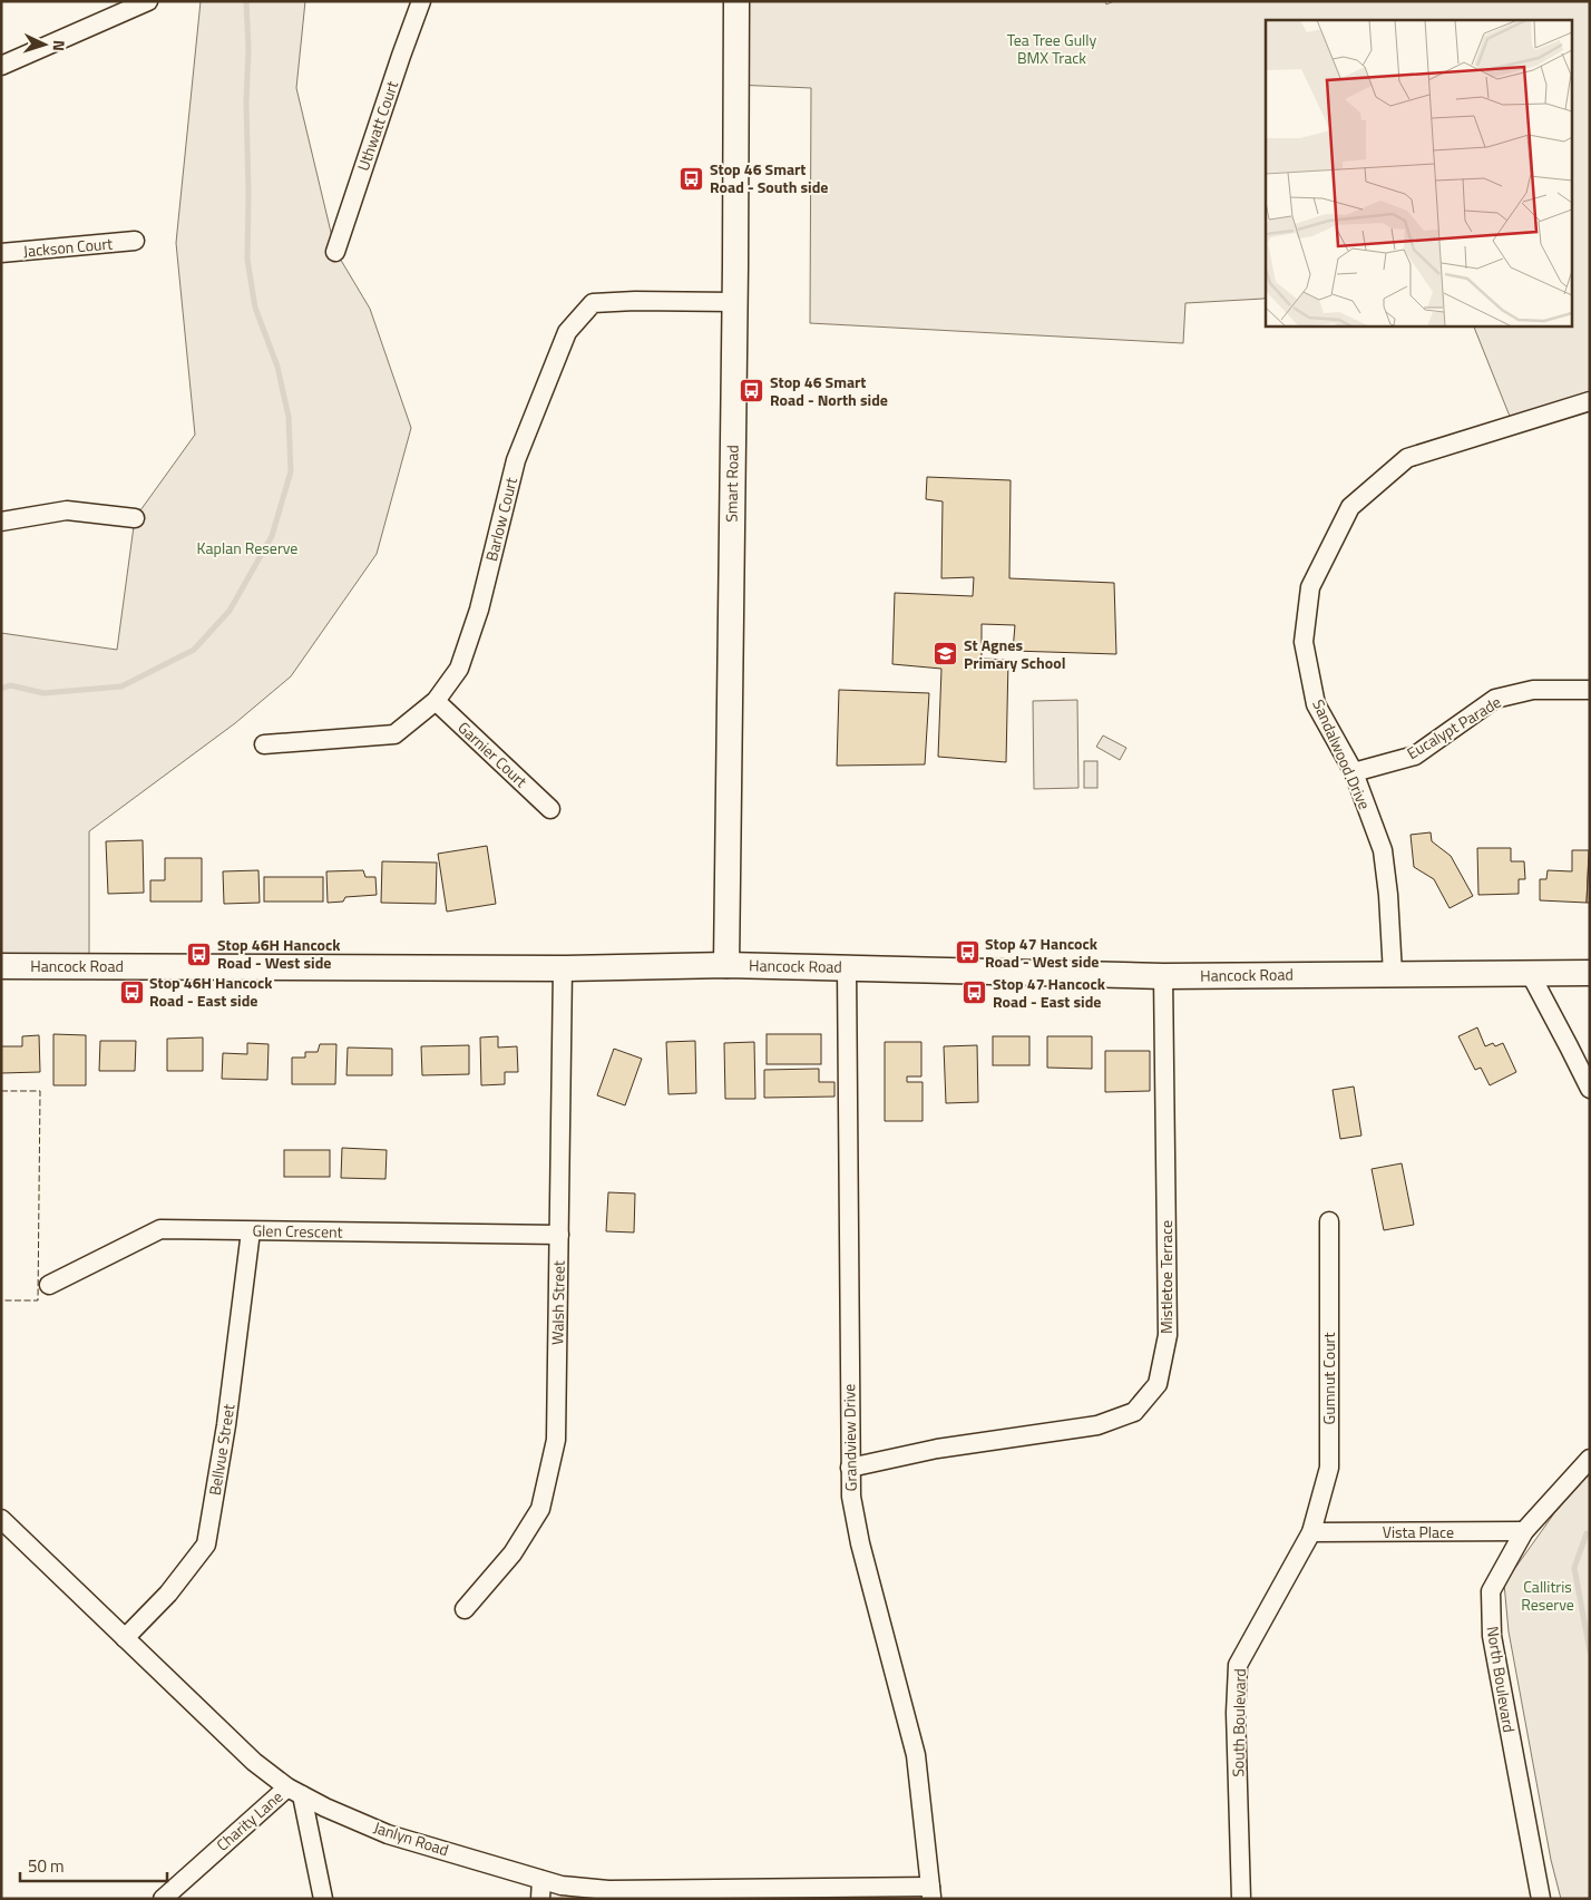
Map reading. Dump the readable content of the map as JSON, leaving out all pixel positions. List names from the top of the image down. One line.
{"streets":{"main road":["Smart Road","Hancock Road"],"street":["Uthwatt Court","Jackson Court","Barlow Court","Eucalypt Parade","Garnier Court","Sandalwood Drive","Glen Crescent","Mistletoe Terrace","Walsh Street","Gumnut Court","Grandview Drive","Bellvue Street","Vista Place","North Boulevard","South Boulevard","Charity Lane","Janlyn Road"]},"crossings":[["Smart Road","Barlow Court"],["Smart Road","Hancock Road"],["Barlow Court","Garnier Court"],["Eucalypt Parade","Sandalwood Drive"],["Sandalwood Drive","Hancock Road"],["Hancock Road","Mistletoe Terrace"],["Hancock Road","Walsh Street"],["Hancock Road","Grandview Drive"],["Glen Crescent","Walsh Street"],["Glen Crescent","Bellvue Street"],["Mistletoe Terrace","Grandview Drive"],["Gumnut Court","Vista Place"],["Gumnut Court","South Boulevard"],["Grandview Drive","Janlyn Road"],["Bellvue Street","Janlyn Road"],["Vista Place","North Boulevard"],["Vista Place","South Boulevard"],["Charity Lane","Janlyn Road"]],"parks":["Tea Tree Gully BMX Track","Kaplan Reserve","Callitris Reserve"],"places":{"bus stop":["Stop 46 Smart Road - South side","Stop 46 Smart Road - North side","Stop 47 Hancock Road - West side","Stop 46H Hancock Road - West side","Stop 46H Hancock Road - East side","Stop 47 Hancock Road - East side"],"school or university":["St Agnes Primary School"]},"scale_bar":"50 m","north":"right"}
